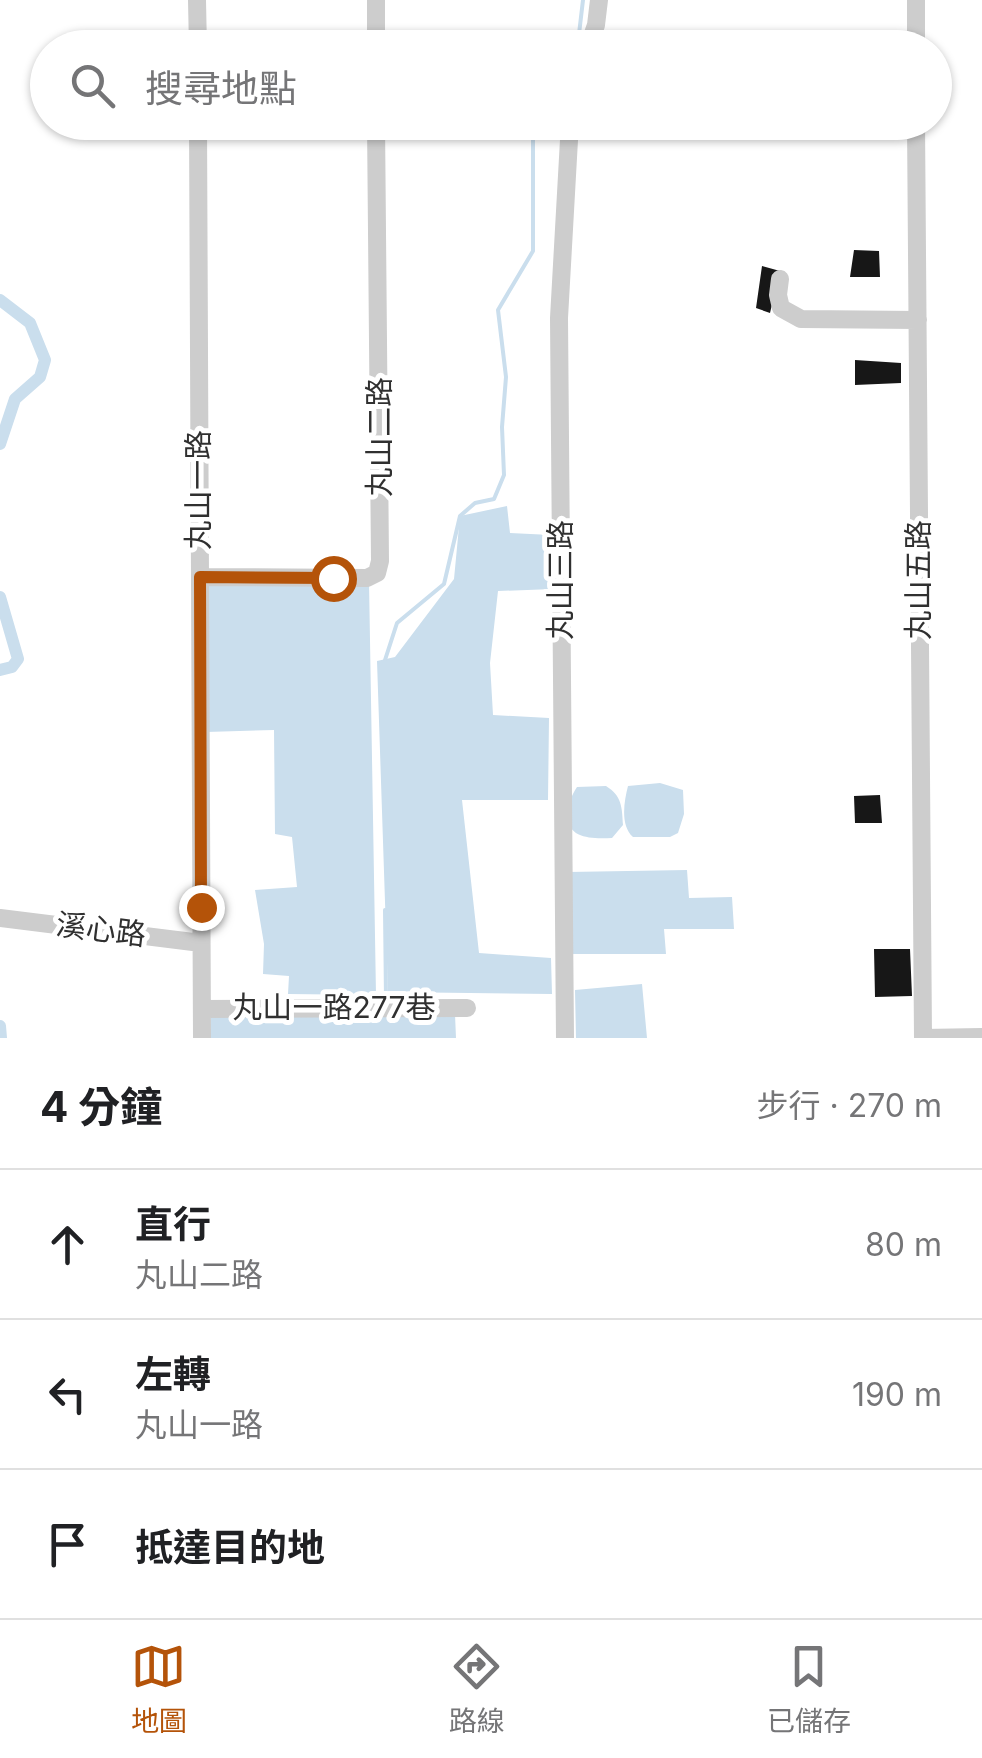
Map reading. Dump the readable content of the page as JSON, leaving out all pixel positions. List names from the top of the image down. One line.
{"streets":{"street":["丸山二路","丸山一路","丸山三路","丸山五路","溪心路","丸山一路277巷"]},"crossings":[["丸山二路","丸山一路"],["丸山一路","溪心路"],["丸山一路","丸山一路277巷"]],"page":{"search":"搜尋地點","heading":["4 分鐘","步行 · 270 m"],"list":[["直行","丸山二路","80 m"],["左轉","丸山一路","190 m"],"抵達目的地"],"nav":["地圖","路線","已儲存"]}}
